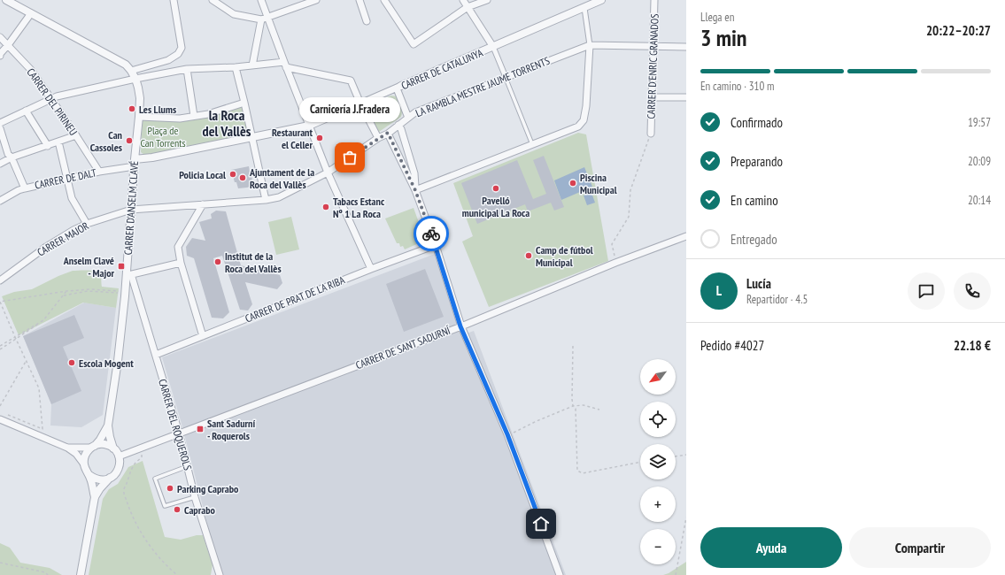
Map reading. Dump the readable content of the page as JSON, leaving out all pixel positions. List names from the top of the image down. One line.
{"streets":{"street":["CARRER D'ENRIC GRANADOS","CARRER DE CATALUNYA","LA RAMBLA MESTRE JAUME TORRENTS","CARRER DEL PIRINEU","CARRER DE DALT","CARRER D'ANSELM CLAVÉ","CARRER MAJOR","CARRER DE PRAT DE LA RIBA","CARRER DE SANT SADURNÍ","CARRER DEL ROQUEROLS"]},"crossings":[["CARRER D'ENRIC GRANADOS","LA RAMBLA MESTRE JAUME TORRENTS"],["CARRER DE CATALUNYA","CARRER DE DALT"],["CARRER DE CATALUNYA","CARRER D'ANSELM CLAVÉ"],["LA RAMBLA MESTRE JAUME TORRENTS","CARRER D'ANSELM CLAVÉ"],["LA RAMBLA MESTRE JAUME TORRENTS","CARRER MAJOR"],["CARRER DEL PIRINEU","CARRER DE DALT"],["CARRER DE DALT","CARRER D'ANSELM CLAVÉ"],["CARRER D'ANSELM CLAVÉ","CARRER MAJOR"],["CARRER D'ANSELM CLAVÉ","CARRER DEL ROQUEROLS"],["CARRER DE PRAT DE LA RIBA","CARRER DEL ROQUEROLS"],["CARRER DE SANT SADURNÍ","CARRER DEL ROQUEROLS"]],"districts":["la Roca del Vallès"],"parks":["Plaça de Can Torrents"],"places":{"other":["Les Llums","Restaurant el Celler","Can Cassoles","Carnicería J.Fradera","Policia Local","Ajuntament de la Roca del Vallès","Piscina Municipal","Pavelló municipal La Roca","Tabacs Estanc Nº 1 La Roca","Camp de fútbol Municipal","Institut de la Roca del Vallès","Escola Mogent","Parking Caprabo","Caprabo"],"transit":["Anselm Clavé - Major","Sant Sadurní - Roquerols"]},"north":"bottom left","page":{"heading":["3 min","Llega en","20:22–20:27"],"panel":["Lucía","Repartidor · 4.5","Pedido #4027","22.18 €"],"bar":"En camino · 310 m","bubble":"Carnicería J.Fradera","list":[["Confirmado","19:57"],["Preparando","20:09"],["En camino","20:14"],"Entregado"],"round":"L","map_buttons":["+","−"],"buttons":["Ayuda","Compartir"]}}
